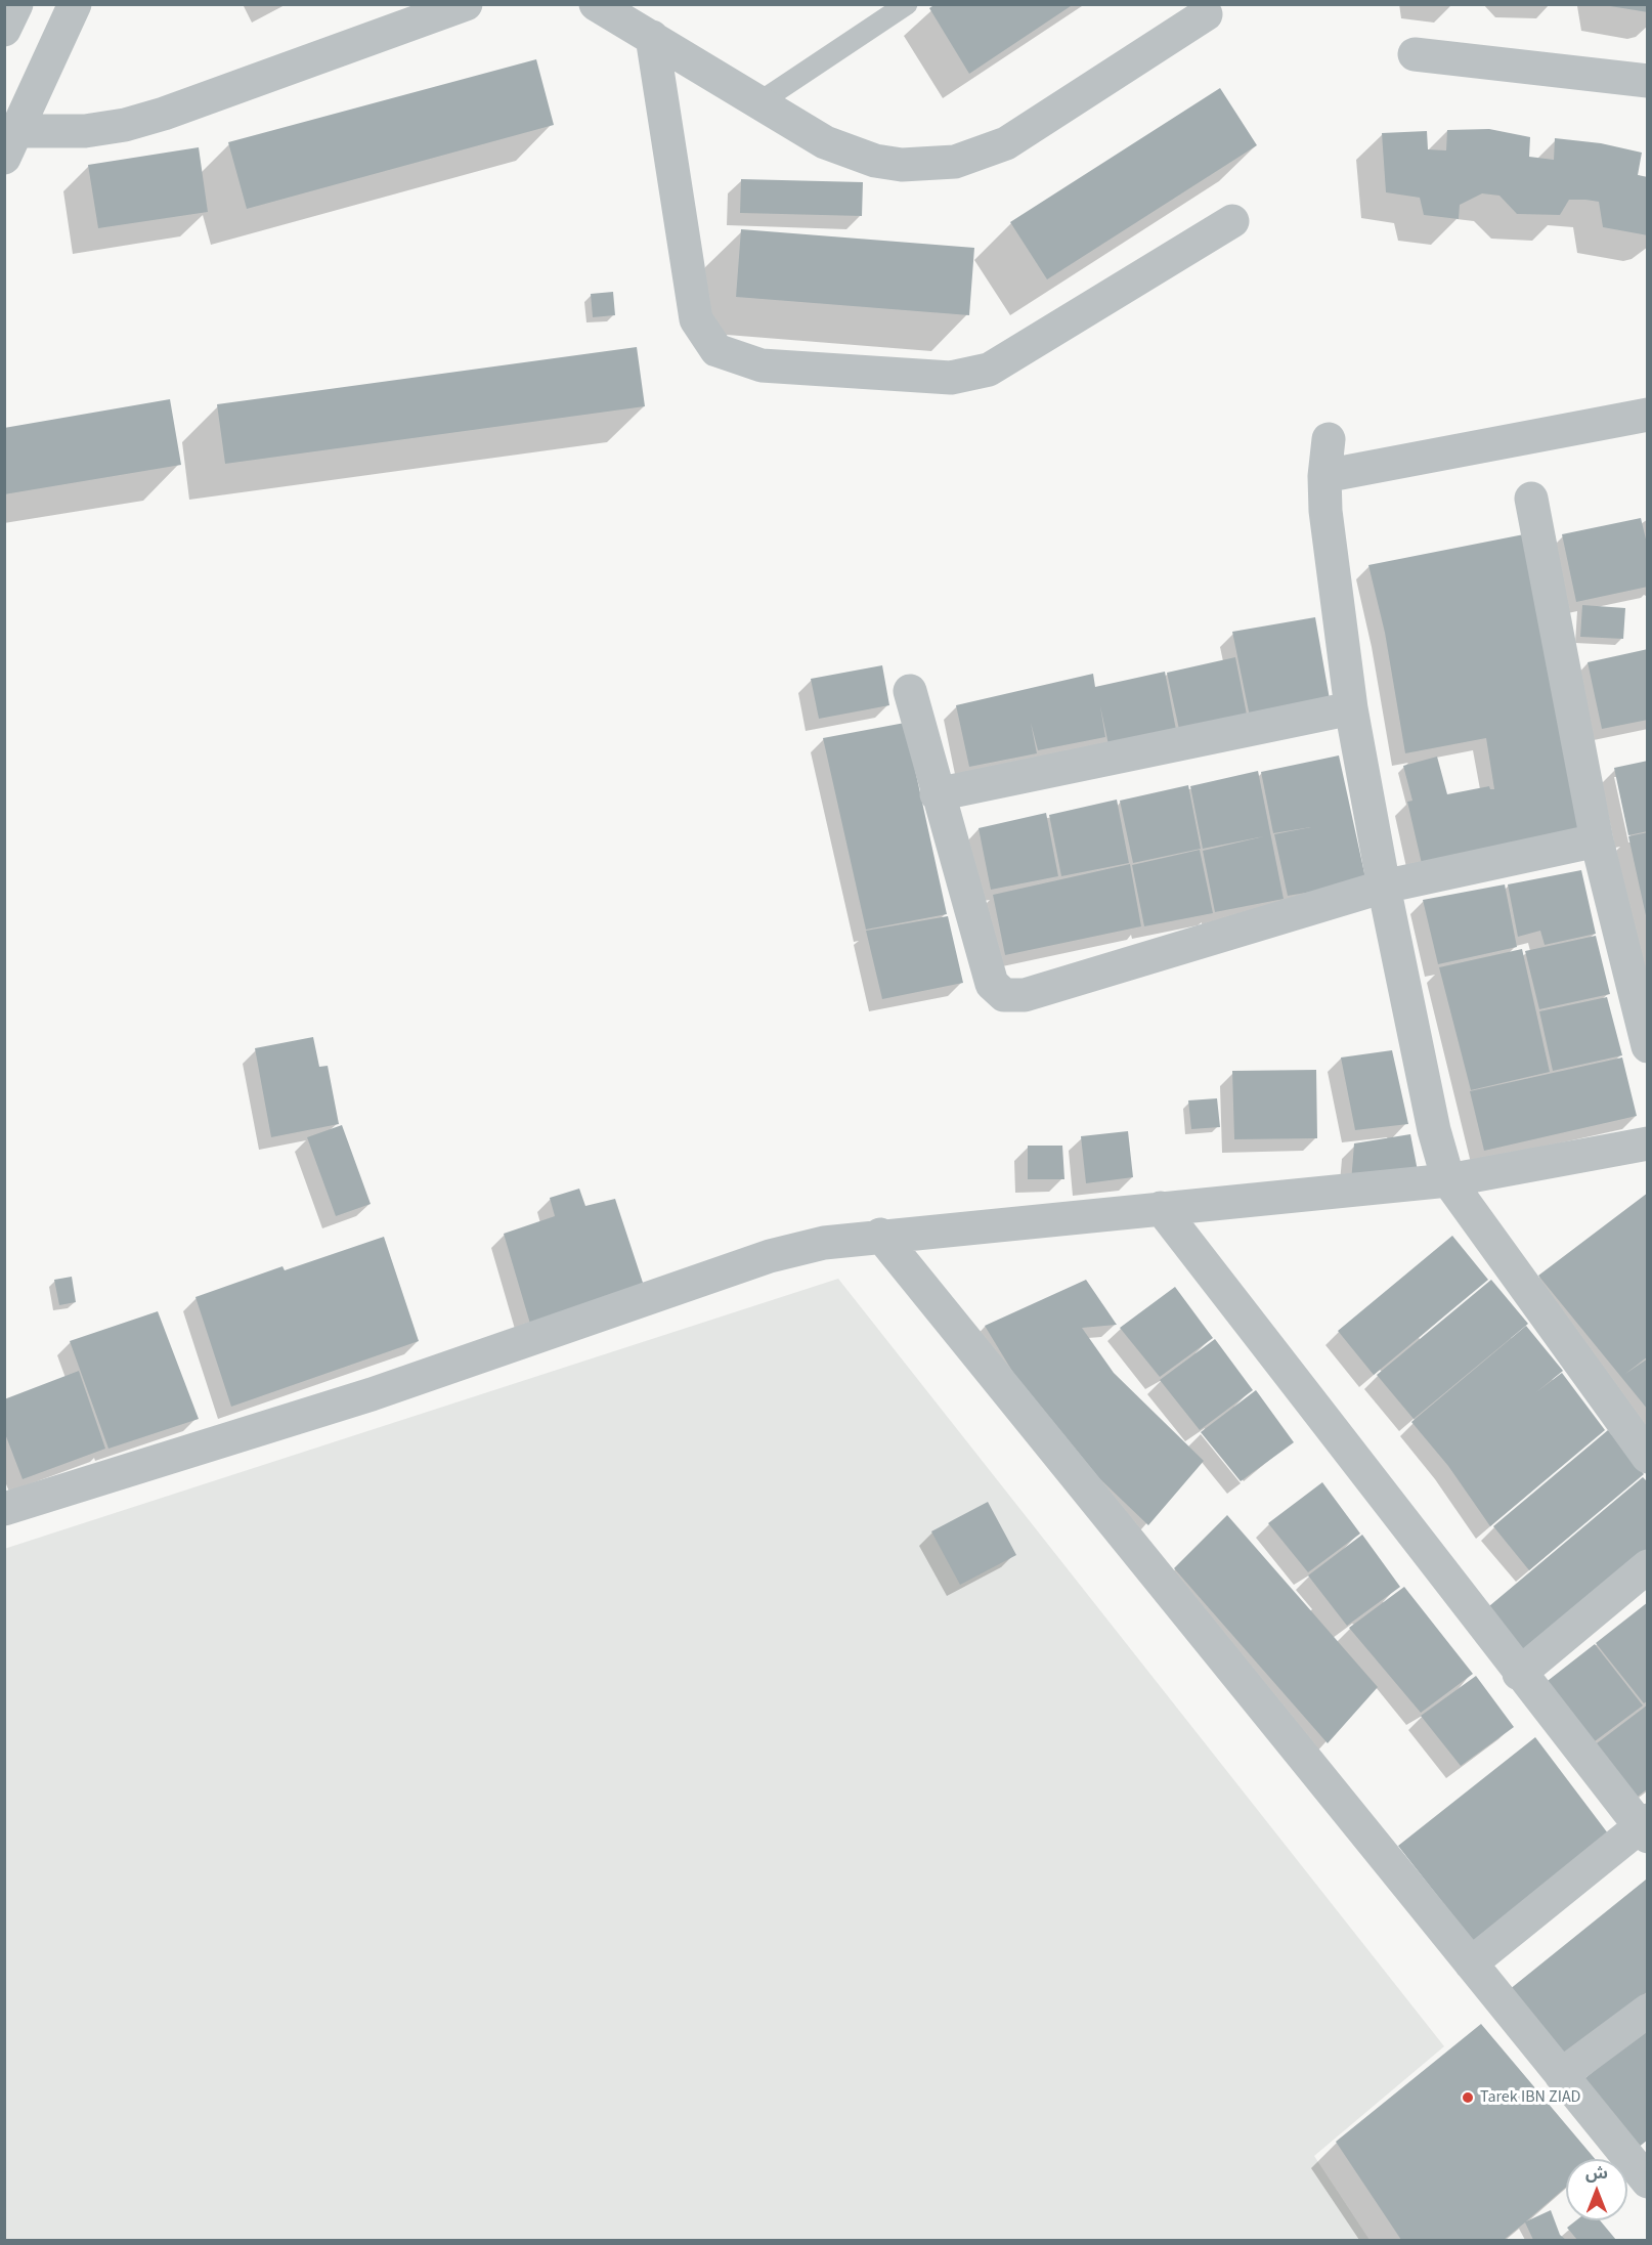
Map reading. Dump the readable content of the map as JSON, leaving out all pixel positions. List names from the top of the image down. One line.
{"places":["Tarek IBN ZIAD"],"north":"top"}
